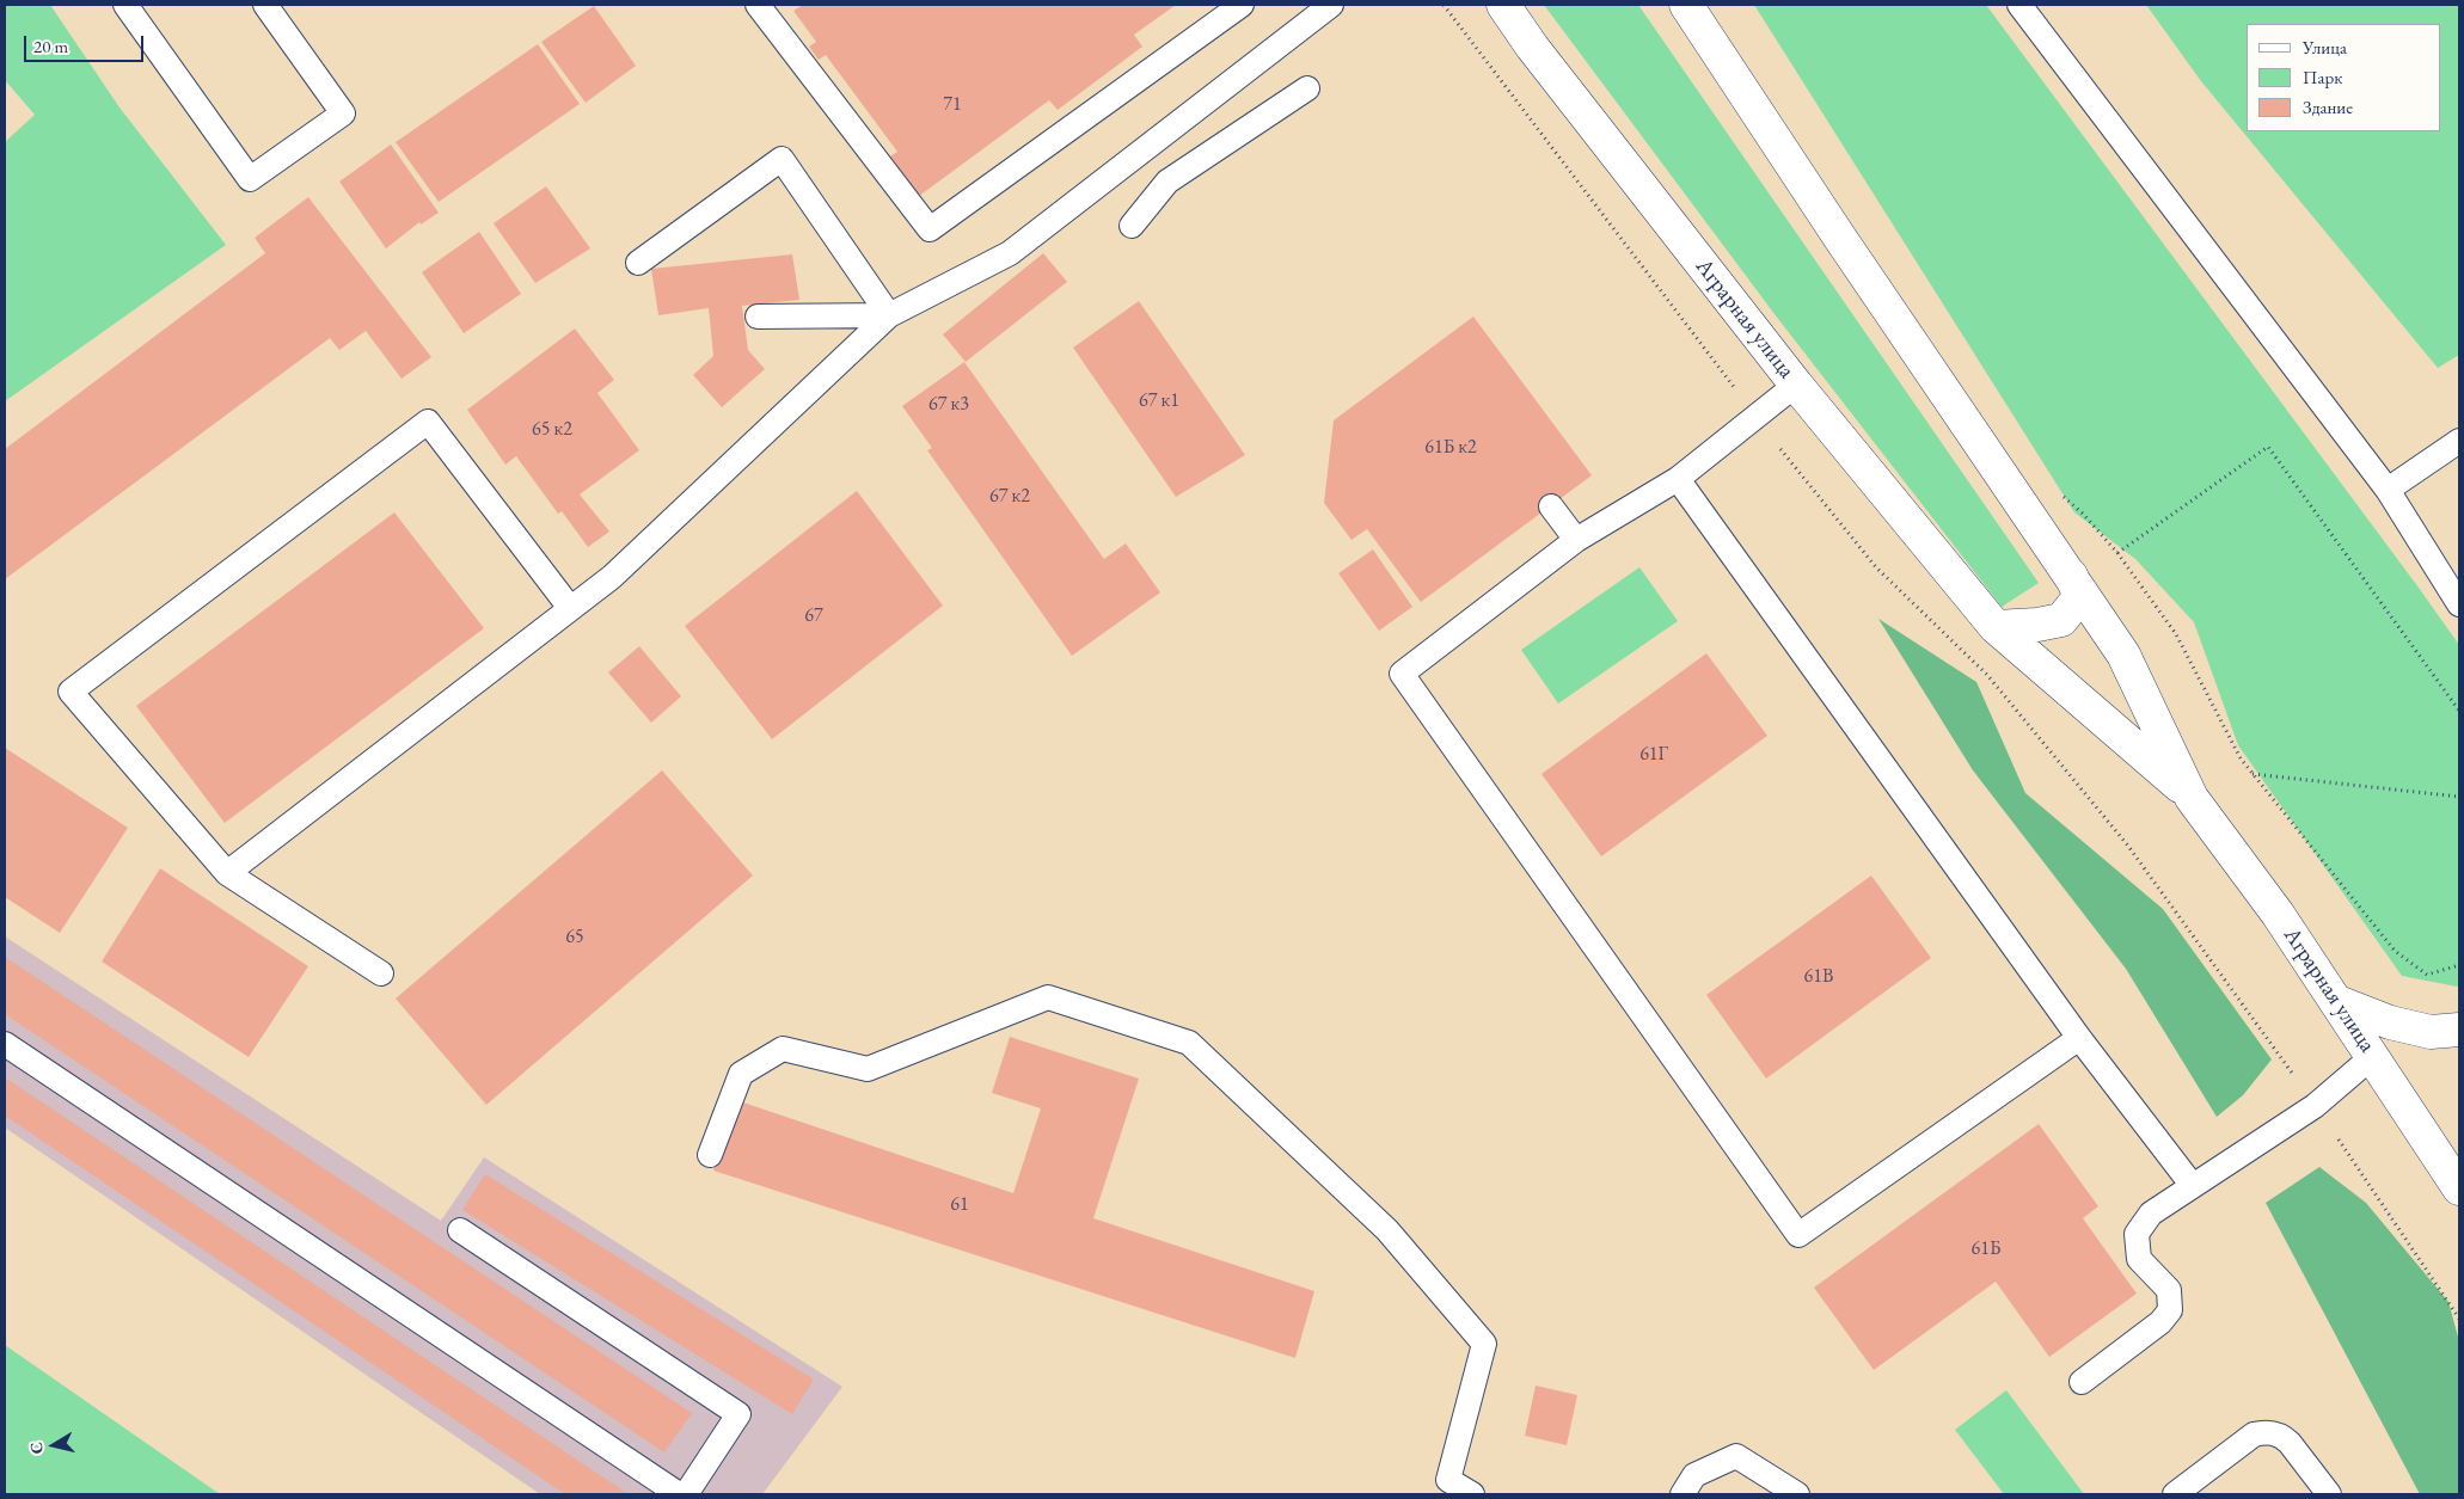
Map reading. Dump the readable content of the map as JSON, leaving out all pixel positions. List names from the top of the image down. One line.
{"streets":{"street":["Аграрная улица"]},"house_numbers":["71","67 к1","67 к3","65 к2","61Б к2","67 к2","67","61Г","65","61В","61","61Б"],"legend":["Улица","Парк","Здание"],"scale_bar":"20 m","north":"left"}
